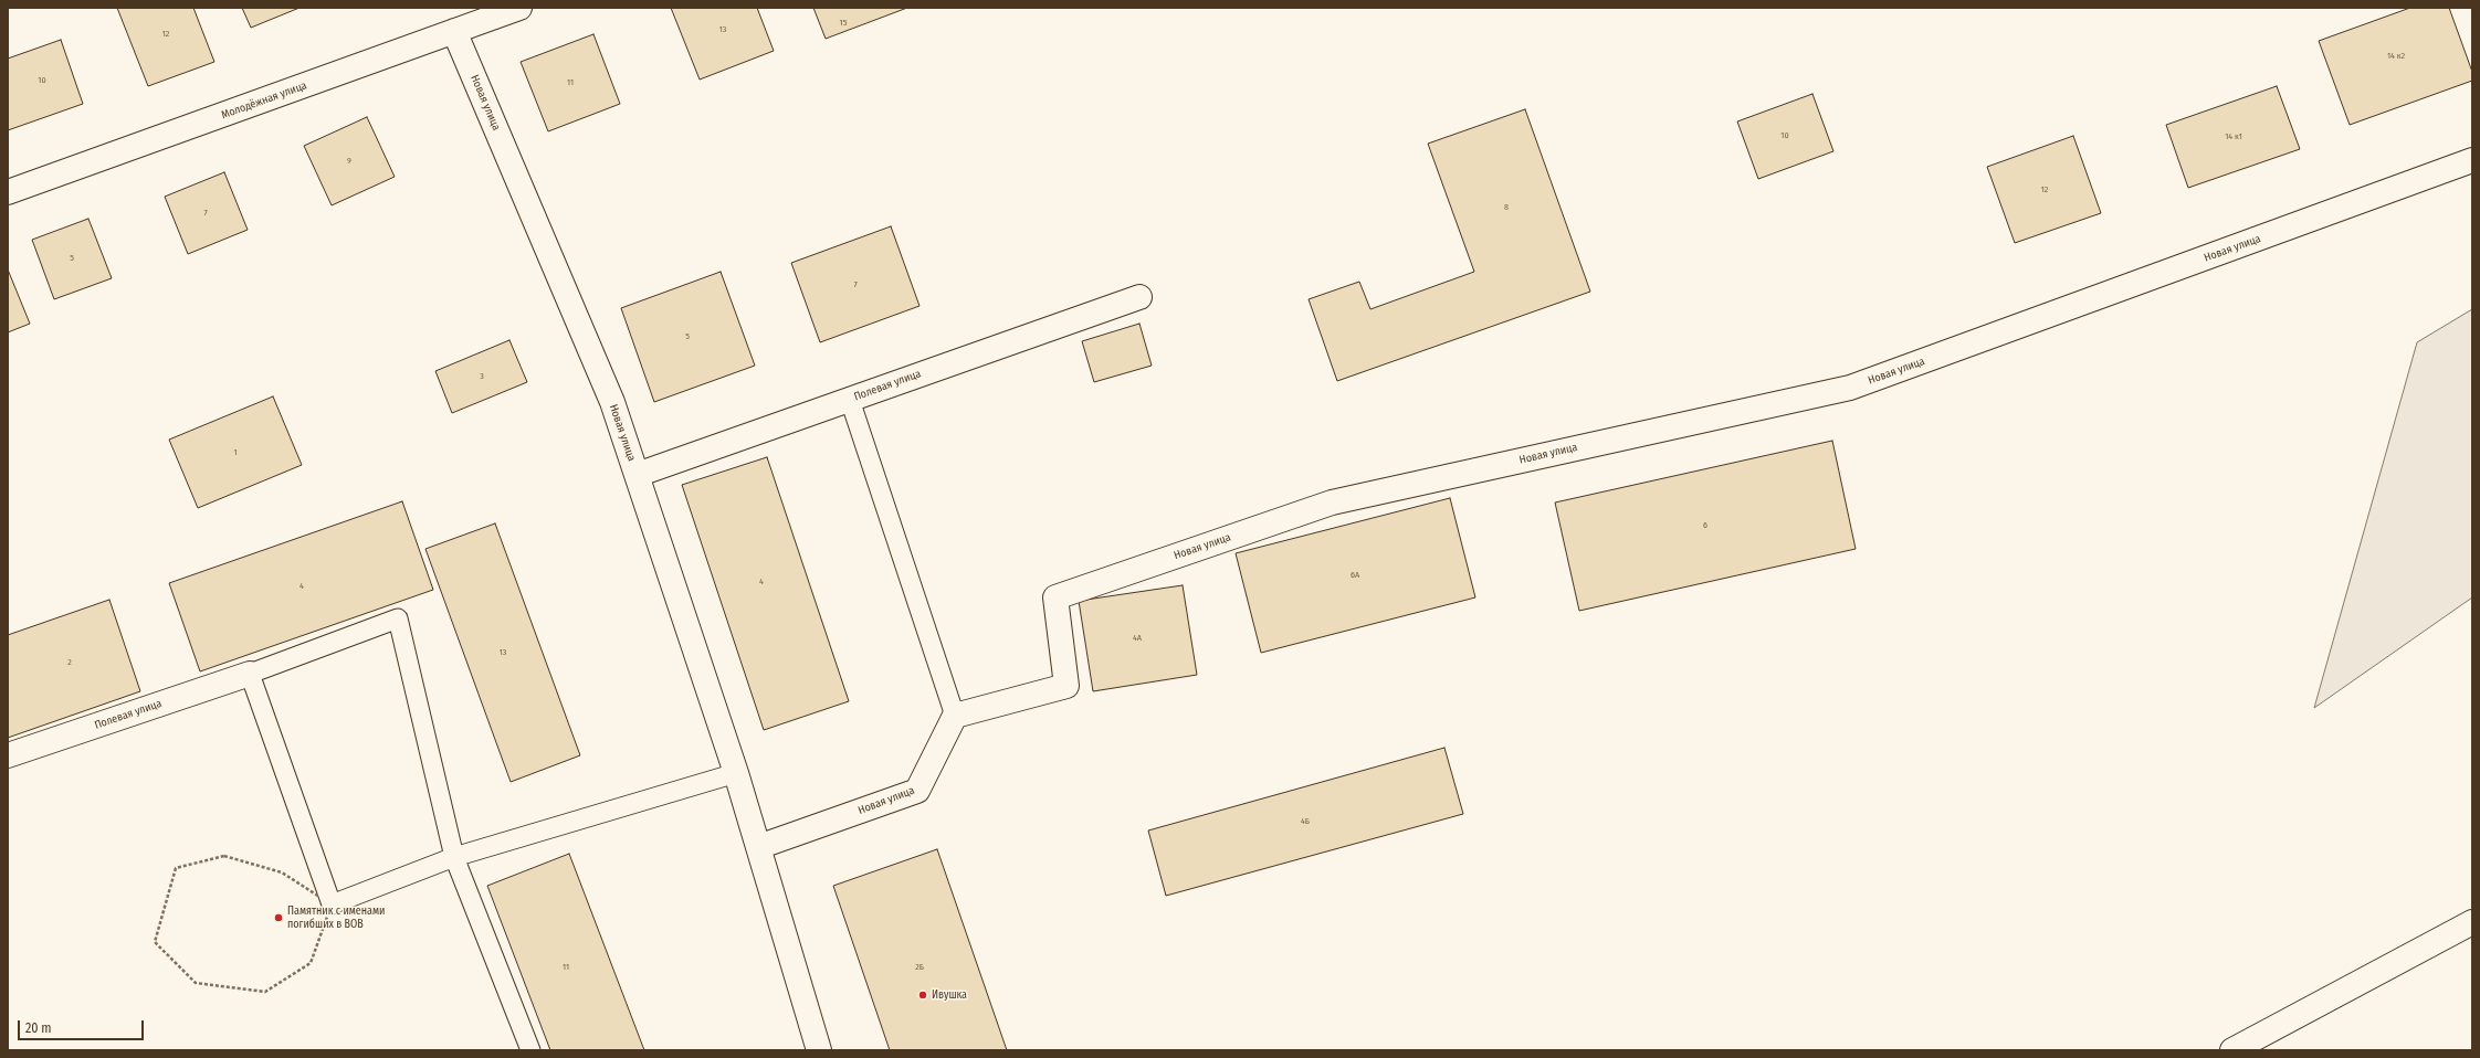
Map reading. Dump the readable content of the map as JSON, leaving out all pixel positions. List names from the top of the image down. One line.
{"streets":{"street":["Молодёжная улица","Новая улица","Полевая улица"]},"crossings":[["Молодёжная улица","Новая улица"],["Новая улица","Полевая улица"]],"places":["Памятник с именами погибших в ВОВ","Ивушка"],"house_numbers":["15","13","12","14 к2","10","11","10","14 к1","9","12","8","7","5","7","5","3","1","6","6А","4","4","4А","13","2","4Б","11","2Б"],"scale_bar":"20 m"}
